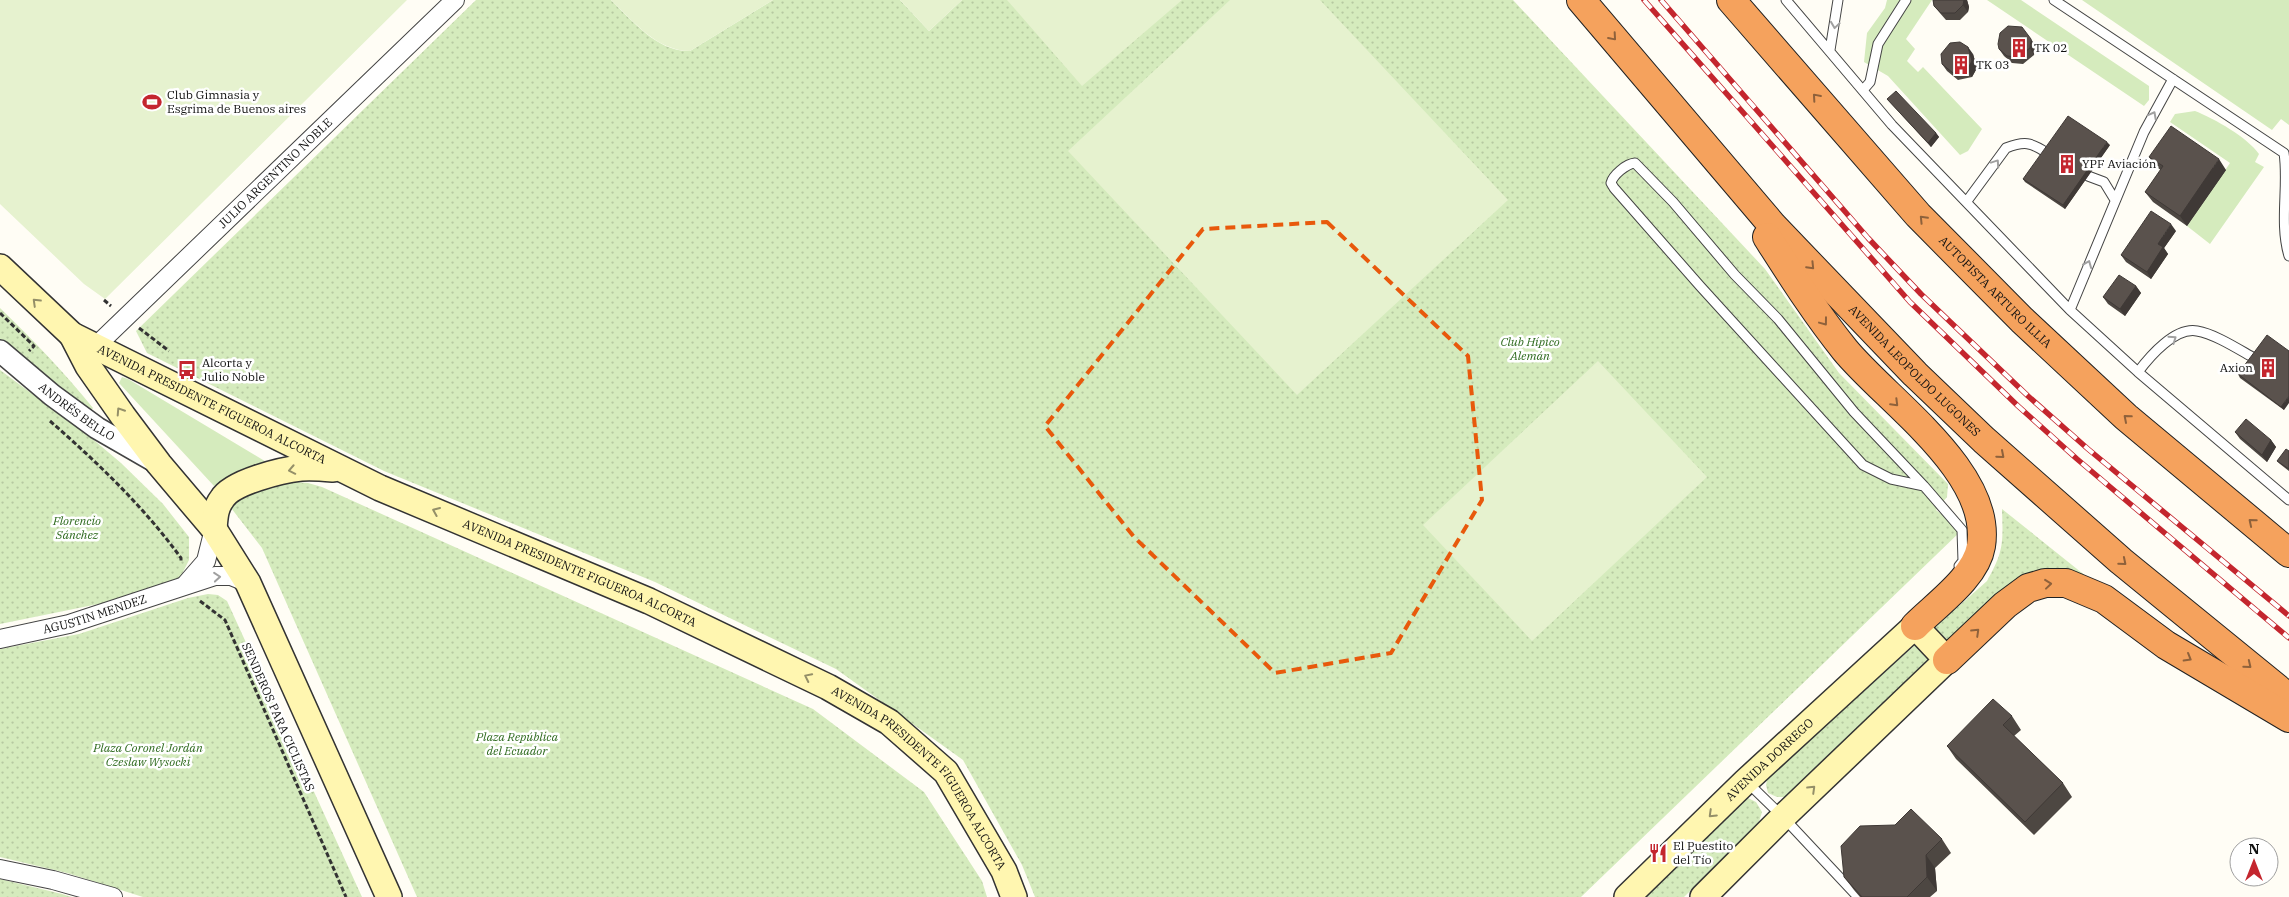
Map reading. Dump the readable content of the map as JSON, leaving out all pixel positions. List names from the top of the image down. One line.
{"streets":{"highway":["AUTOPISTA ARTURO ILLIA","AVENIDA LEOPOLDO LUGONES"],"main road":["AVENIDA PRESIDENTE FIGUEROA ALCORTA","AVENIDA DORREGO"],"street":["JULIO ARGENTINO NOBLE","ANDRÉS BELLO","AGUSTIN MENDEZ"],"path":["SENDEROS PARA CICLISTAS"]},"crossings":[["JULIO ARGENTINO NOBLE","AVENIDA PRESIDENTE FIGUEROA ALCORTA"],["AVENIDA PRESIDENTE FIGUEROA ALCORTA","ANDRÉS BELLO"],["AVENIDA PRESIDENTE FIGUEROA ALCORTA","AGUSTIN MENDEZ"],["AGUSTIN MENDEZ","SENDEROS PARA CICLISTAS"]],"one_way":["AUTOPISTA ARTURO ILLIA","AVENIDA LEOPOLDO LUGONES","AVENIDA PRESIDENTE FIGUEROA ALCORTA"],"parks":["Club Hípico Alemán","Florencio Sánchez","Plaza República del Ecuador","Plaza Coronel Jordán Czeslaw Wysocki"],"places":{"building":["TK 02","TK 03","YPF Aviación","Axion"],"sports":["Club Gimnasia y Esgrima de Buenos aires"],"bus stop":["Alcorta y Julio Noble"],"restaurant":["El Puestito del Tío"]},"north":"top"}
